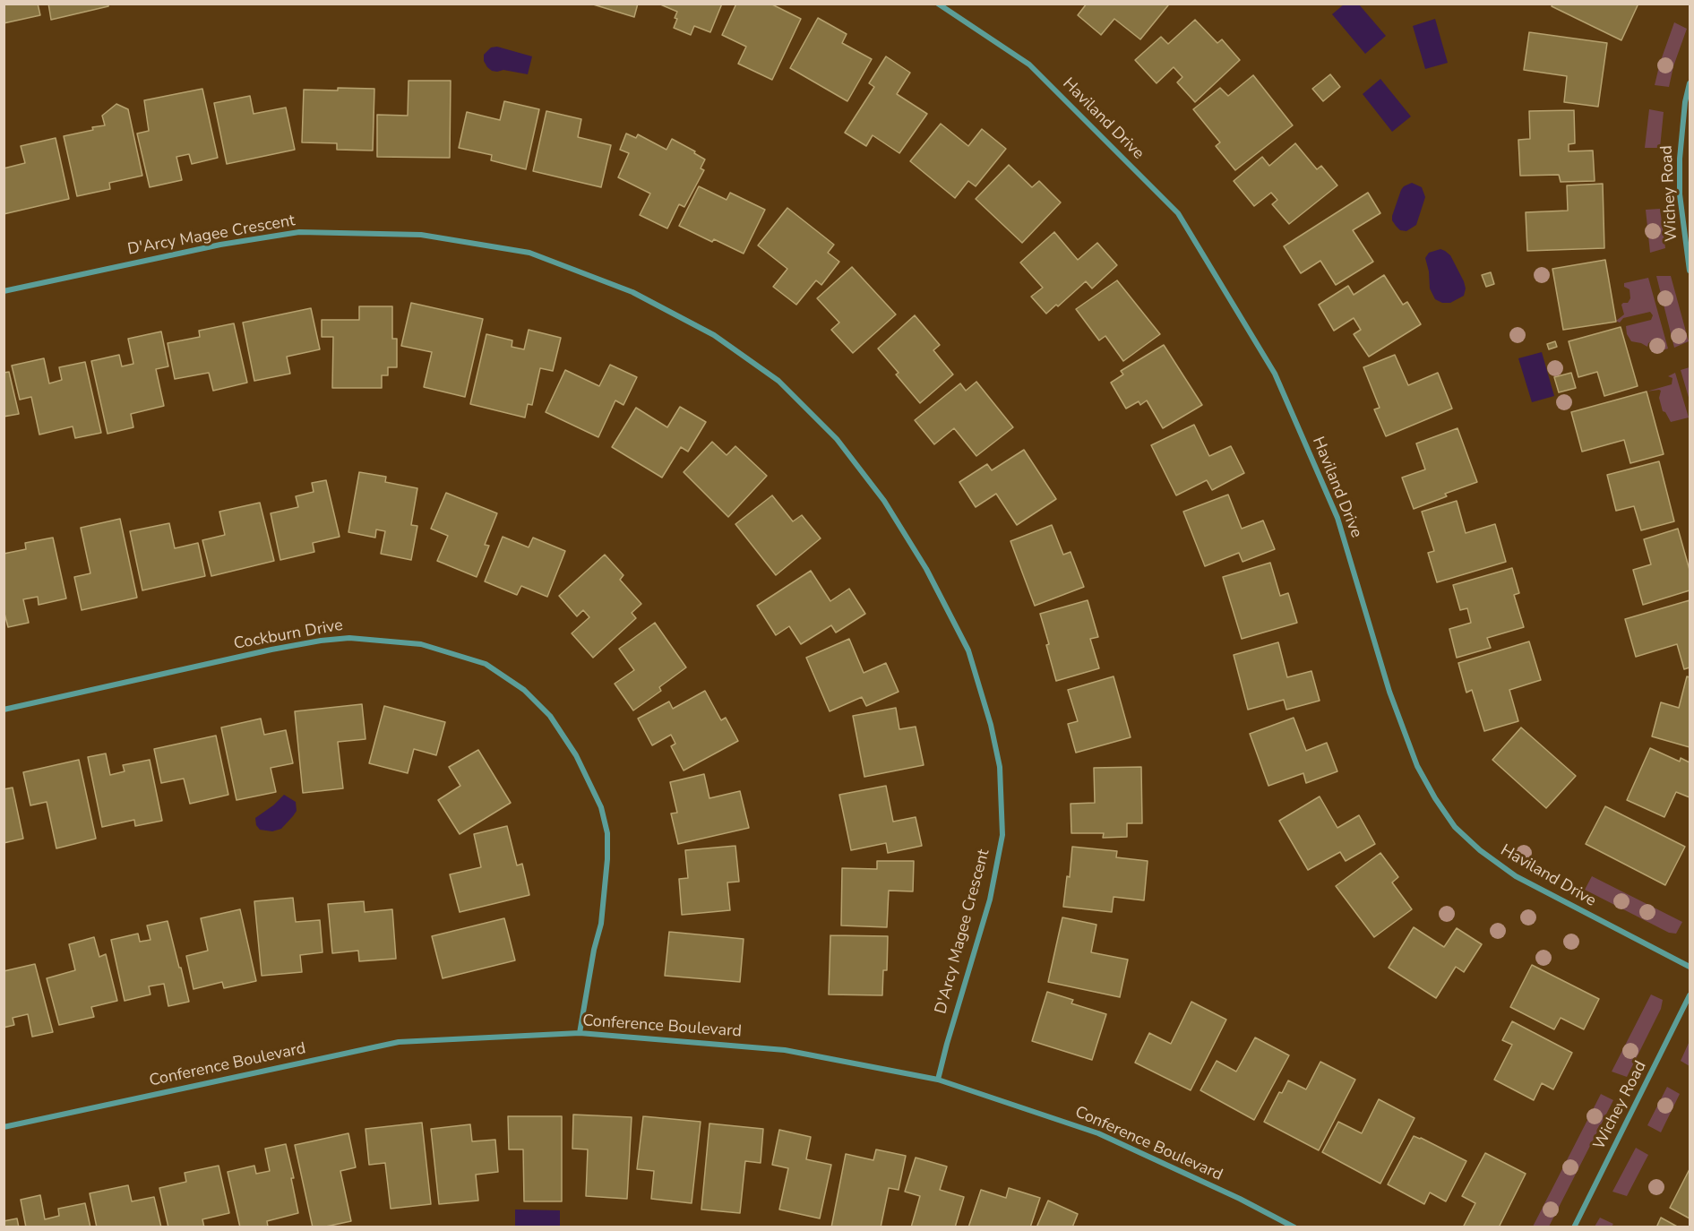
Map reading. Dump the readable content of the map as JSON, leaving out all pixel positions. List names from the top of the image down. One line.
{"streets":{"street":["Haviland Drive","Wichey Road","D'Arcy Magee Crescent","Cockburn Drive","Conference Boulevard"]},"crossings":[["D'Arcy Magee Crescent","Conference Boulevard"],["Cockburn Drive","Conference Boulevard"]]}
